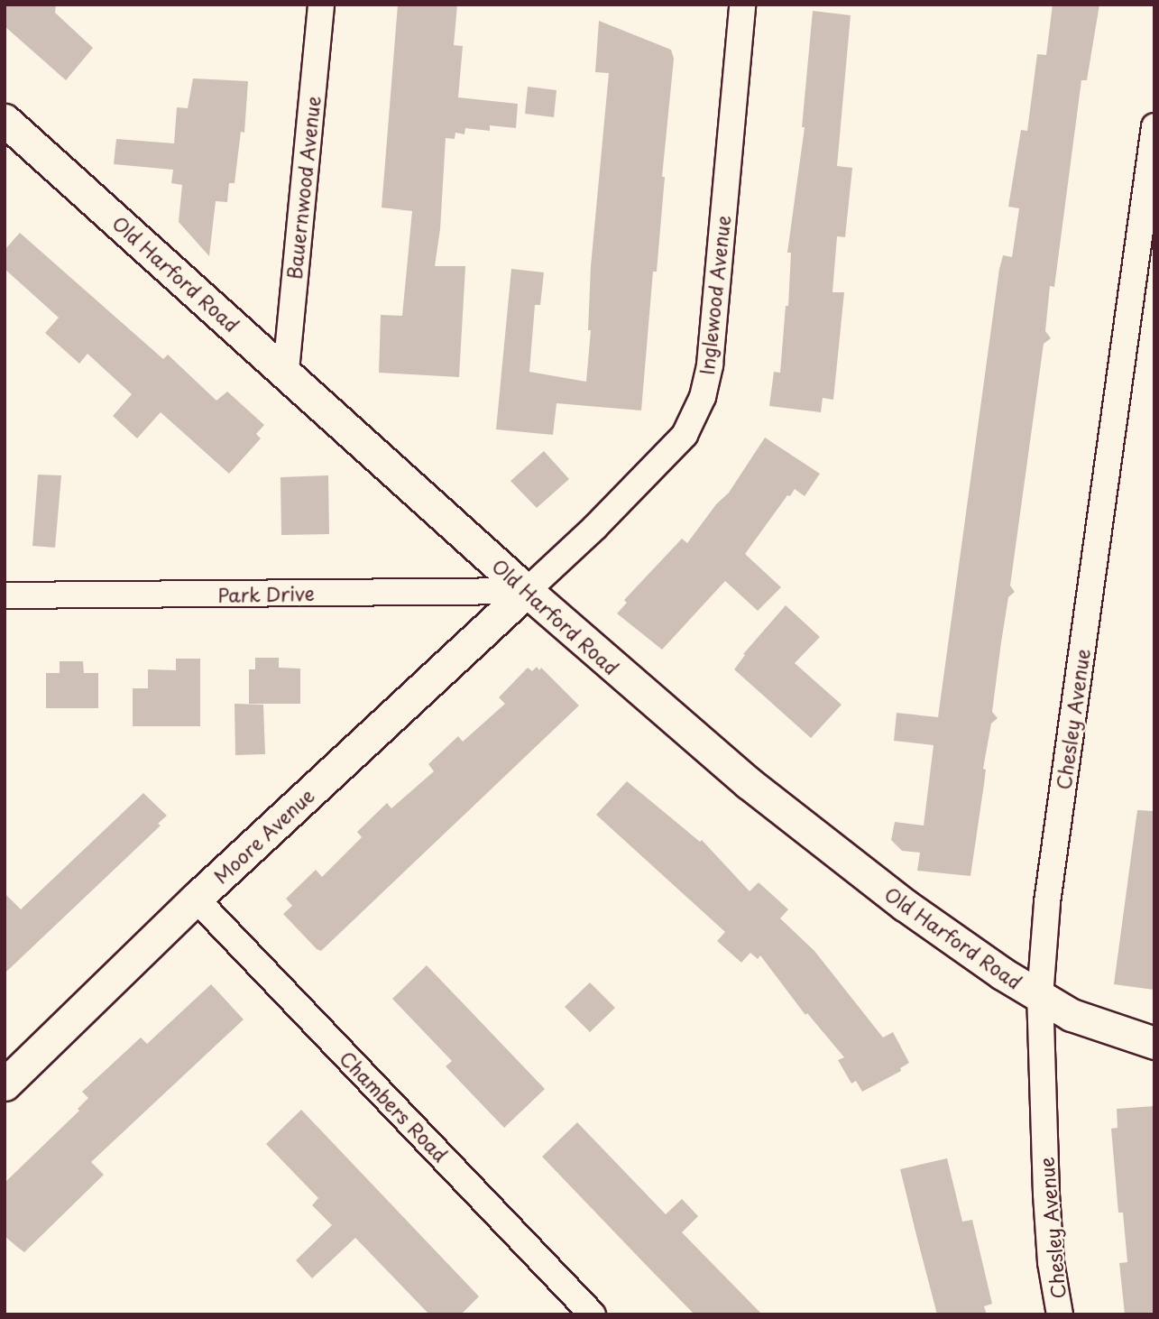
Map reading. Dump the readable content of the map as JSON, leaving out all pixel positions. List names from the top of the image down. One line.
{"streets":{"street":["Bauernwood Avenue","Old Harford Road","Inglewood Avenue","Park Drive","Chesley Avenue","Moore Avenue","Chambers Road"]},"crossings":[["Bauernwood Avenue","Old Harford Road"],["Old Harford Road","Inglewood Avenue"],["Old Harford Road","Park Drive"],["Old Harford Road","Chesley Avenue"],["Old Harford Road","Moore Avenue"],["Inglewood Avenue","Park Drive"],["Inglewood Avenue","Moore Avenue"],["Park Drive","Moore Avenue"],["Moore Avenue","Chambers Road"]]}
